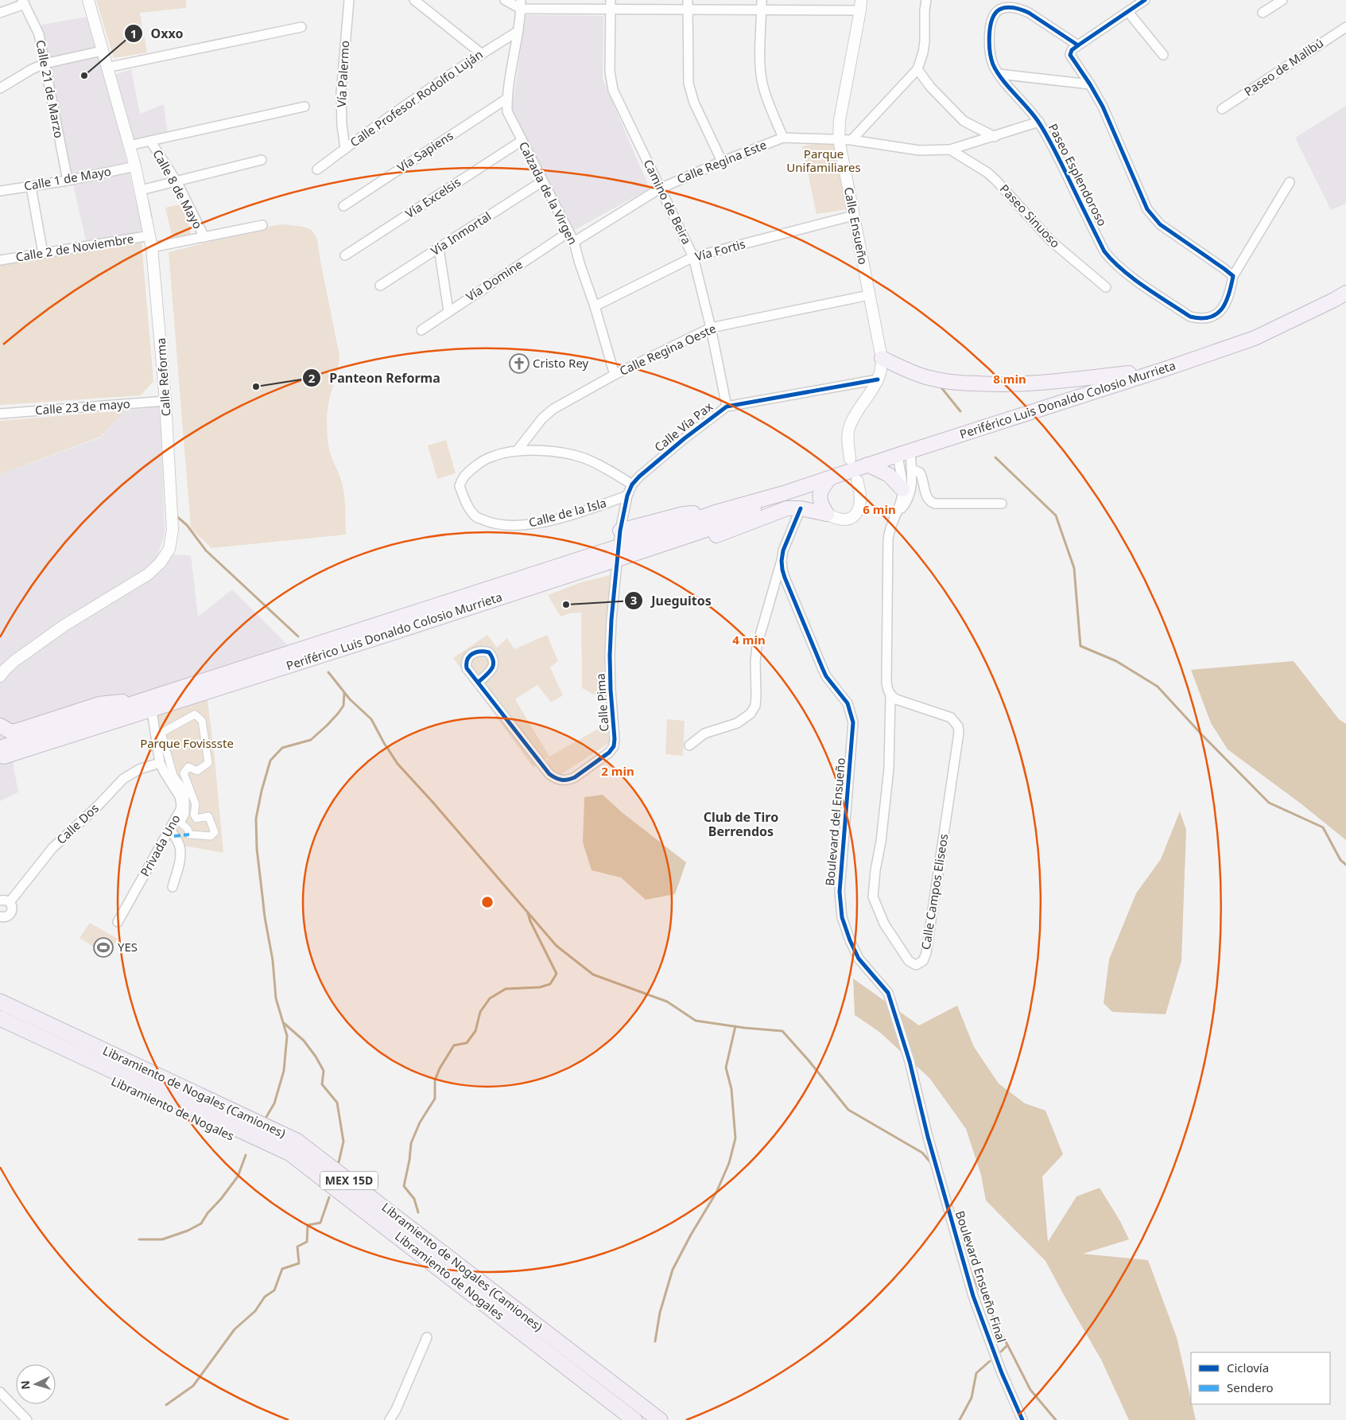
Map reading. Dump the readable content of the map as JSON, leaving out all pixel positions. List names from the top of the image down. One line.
{"streets":{"highway":["Libramiento de Nogales (Camiones)","Libramiento de Nogales","MEX 15D"],"main road":["Periférico Luis Donaldo Colosio Murrieta"],"street":["Paseo de Malibú","Vía Palermo","Calle 21 de Marzo","Calle Profesor Rodolfo Luján","Vía Sapiens","Calle Regina Este","Paseo Esplendoroso","Calle 1 de Mayo","Calle 8 de Mayo","Calzada de la Virgen","Vía Excelsis","Camino de Beira","Paseo Sinuoso","Calle Ensueño","Vía Inmortal","Calle 2 de Noviembre","Vía Fortis","Vía Domine","Calle Regina Oeste","Calle Reforma","Calle 23 de mayo","Calle Vía Pax","Calle de la Isla","Calle Pima","Boulevard del Ensueño","Calle Dos","Privada Uno","Calle Campos Eliseos","Boulevard Ensueño Final"]},"crossings":[["Vía Palermo","Calle Profesor Rodolfo Luján"],["Calle 21 de Marzo","Calle 1 de Mayo"],["Calle Profesor Rodolfo Luján","Calzada de la Virgen"],["Vía Sapiens","Calzada de la Virgen"],["Calle Regina Este","Calzada de la Virgen"],["Calle Regina Este","Camino de Beira"],["Calle Regina Este","Calle Ensueño"],["Calle 1 de Mayo","Calle Reforma"],["Calle 8 de Mayo","Calle 2 de Noviembre"],["Calzada de la Virgen","Vía Excelsis"],["Calzada de la Virgen","Vía Inmortal"],["Calzada de la Virgen","Vía Fortis"],["Calzada de la Virgen","Vía Domine"],["Calzada de la Virgen","Calle Regina Oeste"],["Camino de Beira","Vía Fortis"],["Camino de Beira","Calle Regina Oeste"],["Camino de Beira","Calle Vía Pax"],["Calle Ensueño","Vía Fortis"],["Calle Ensueño","Calle Regina Oeste"],["Calle 2 de Noviembre","Calle Reforma"],["Calle Regina Oeste","Calle de la Isla"],["Calle Reforma","Calle 23 de mayo"],["Periférico Luis Donaldo Colosio Murrieta","Calle Vía Pax"],["Periférico Luis Donaldo Colosio Murrieta","Calle Pima"],["Periférico Luis Donaldo Colosio Murrieta","Privada Uno"],["Periférico Luis Donaldo Colosio Murrieta","Calle Campos Eliseos"],["Calle Vía Pax","Calle de la Isla"],["Calle Vía Pax","Calle Pima"],["Boulevard del Ensueño","Boulevard Ensueño Final"],["Calle Dos","Privada Uno"]],"districts":["Club de Tiro Berrendos"],"parks":["Parque Unifamiliares","Parque Fovissste"],"places":{"other":["Oxxo","Panteon Reforma","Jueguitos"],"church":["Cristo Rey"],"sports":["YES"]},"legend":["Ciclovía","Sendero"],"north":"left","rings":["8 min","6 min","4 min","2 min"]}
